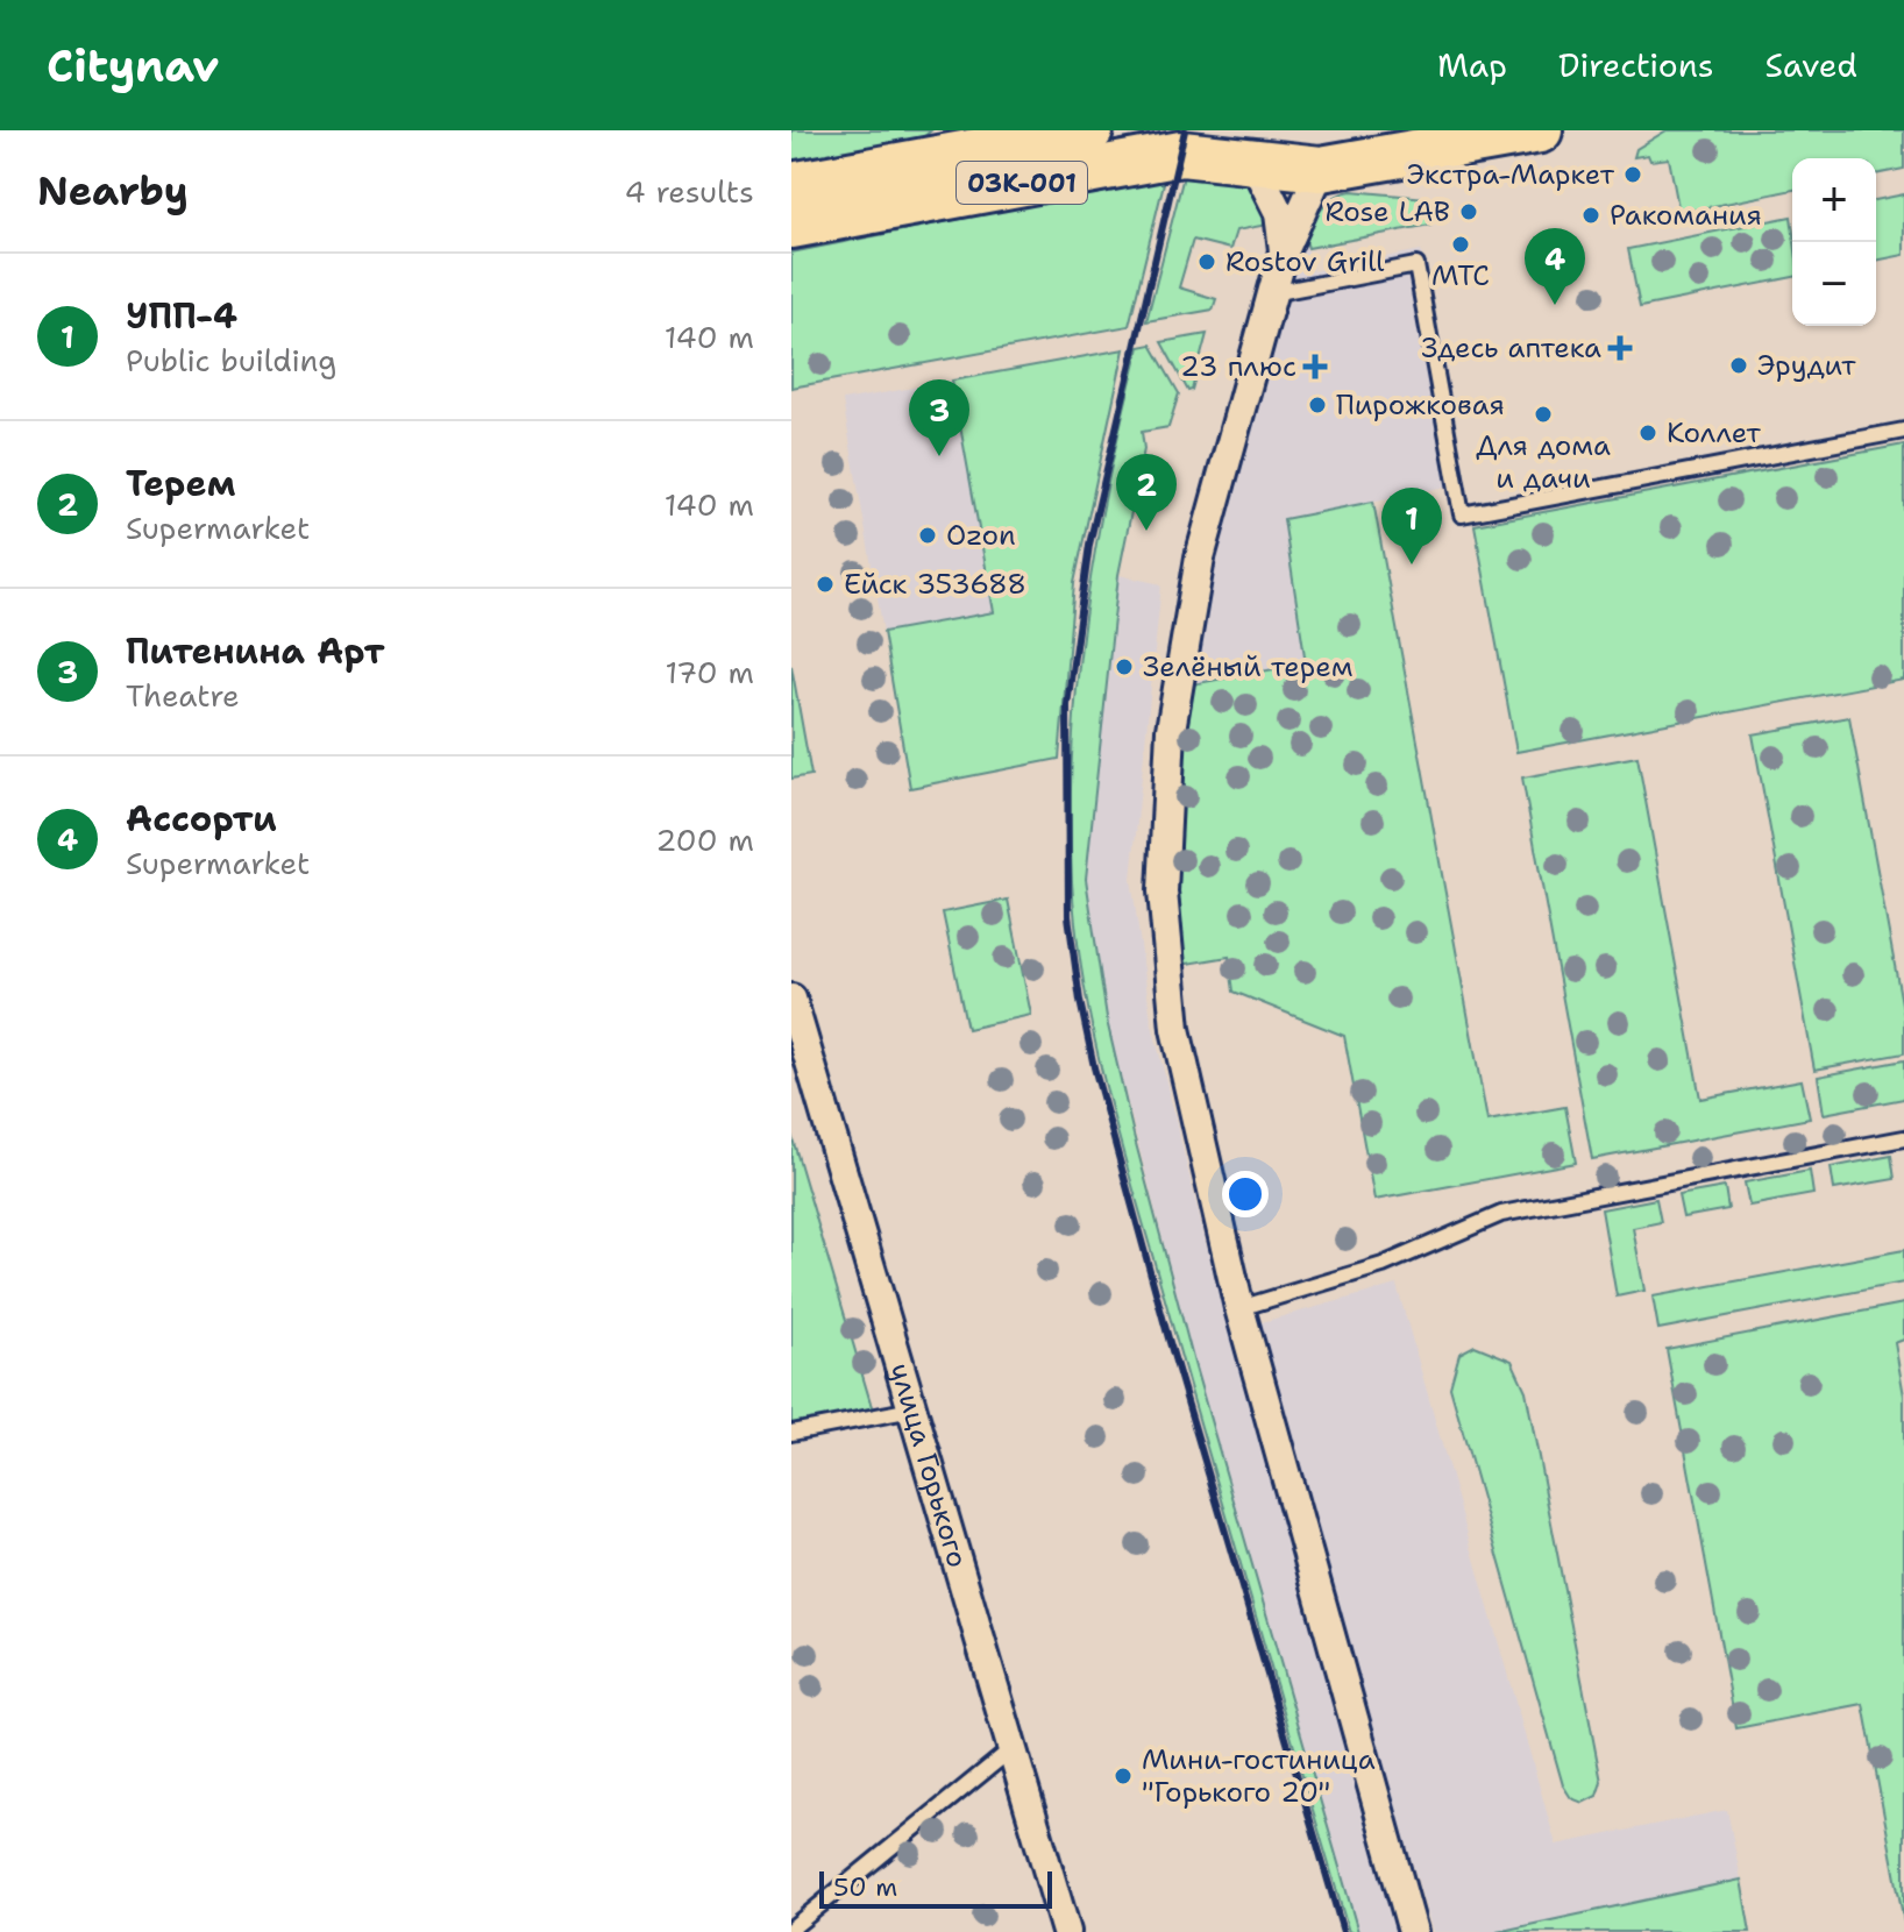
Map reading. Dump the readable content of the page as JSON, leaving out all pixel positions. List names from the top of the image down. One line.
{"streets":{"main road":["03К-001"],"street":["улица Горького"]},"places":{"other":["Экстра-Маркет","Rose LAB","Ракомания","МТС","Rostov Grill","Эрудит","Пирожковая","Для дома и дачи","Коллет","Ozon","Ейск 353688","Зелёный терем","Мини-гостиница \"Горького 20\""],"health":["Здесь аптека","23 плюс"]},"scale_bar":"50 m","page":{"header":"Citynav","nav":["Map","Directions","Saved"],"heading":["Nearby","4 results"],"map_buttons":["+","−"],"pins":["4","3","2","1"],"list":[{"mark":"1","name":"УПП-4","note":"Public building","value":"140 m"},{"mark":"2","name":"Терем","note":"Supermarket","value":"140 m"},{"mark":"3","name":"Питенина Арт","note":"Theatre","value":"170 m"},{"mark":"4","name":"Ассорти","note":"Supermarket","value":"200 m"}],"scale":"50 m"}}
